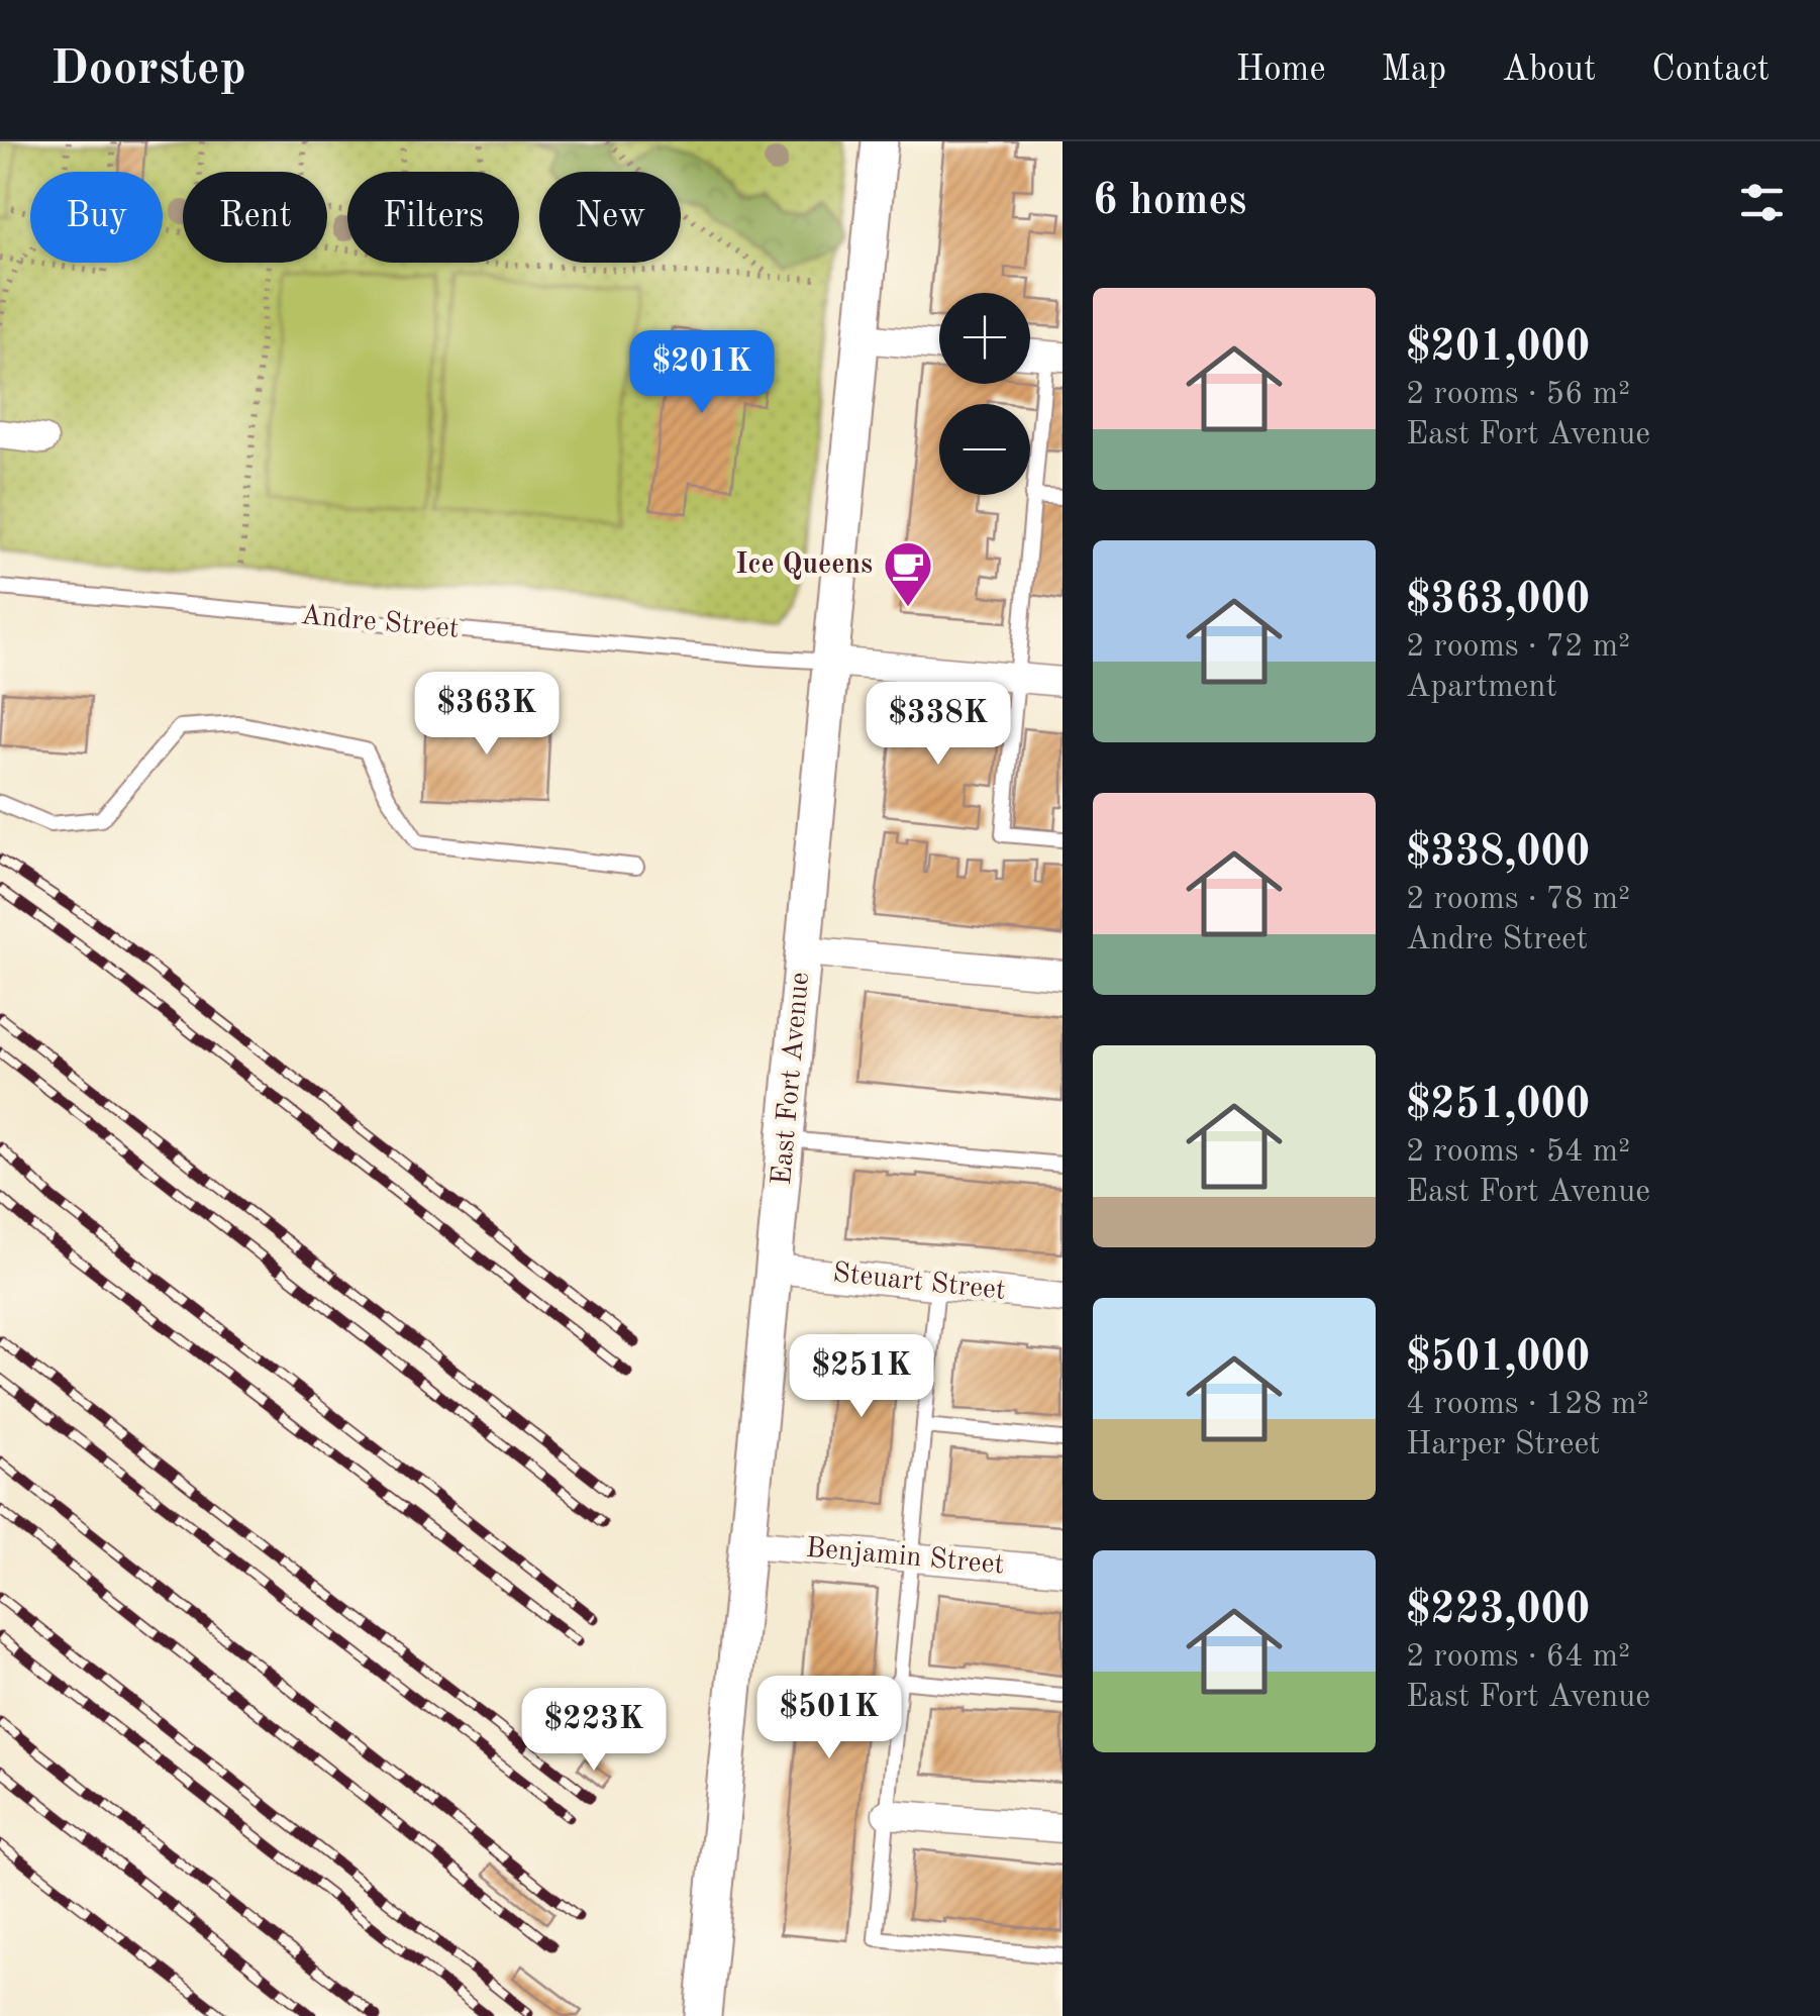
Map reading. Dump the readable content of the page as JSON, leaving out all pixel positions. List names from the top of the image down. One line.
{"streets":{"street":["Andre Street","East Fort Avenue","Steuart Street","Benjamin Street"]},"crossings":[["Andre Street","East Fort Avenue"],["East Fort Avenue","Steuart Street"],["East Fort Avenue","Benjamin Street"]],"places":{"cafe":["Ice Queens"]},"page":{"header":"Doorstep","nav":["Home","Map","About","Contact"],"heading":"6 homes","chip":["Buy","Rent","Filters","New"],"list":[{"name":"$201,000","note":"2 rooms · 56 m² · East Fort Avenue"},{"name":"$363,000","note":"2 rooms · 72 m² · Apartment"},{"name":"$338,000","note":"2 rooms · 78 m² · Andre Street"},{"name":"$251,000","note":"2 rooms · 54 m² · East Fort Avenue"},{"name":"$501,000","note":"4 rooms · 128 m² · Harper Street"},{"name":"$223,000","note":"2 rooms · 64 m² · East Fort Avenue"}],"map_buttons":["+","−"],"price":["$201K","$363K","$338K","$251K","$501K","$223K"]}}
